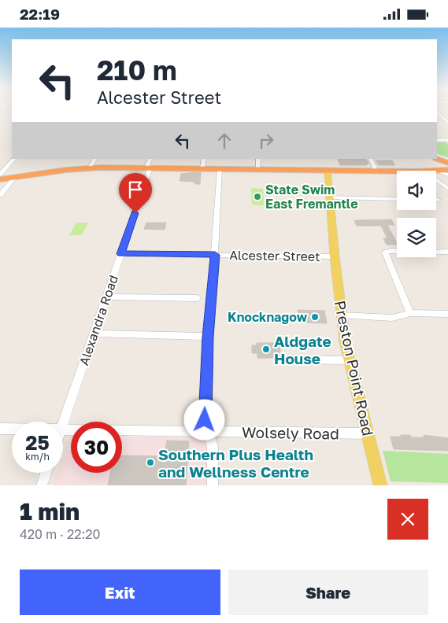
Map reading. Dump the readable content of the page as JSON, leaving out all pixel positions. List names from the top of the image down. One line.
{"streets":{"main road":["Preston Point Road"],"street":["Alcester Street","Alexandra Road","Wolsely Road"]},"crossings":[["Alcester Street","Alexandra Road"],["Alcester Street","Preston Point Road"],["Preston Point Road","Wolsely Road"]],"places":["State Swim East Fremantle","Knocknagow","Aldgate House","Southern Plus Health and Wellness Centre"],"page":{"status":"22:19","turn":["210 m","Alcester Street"],"speed":"25 km/h","limit":"30","heading":["1 min","420 m · 22:20"],"buttons":["Exit","Share"]}}
